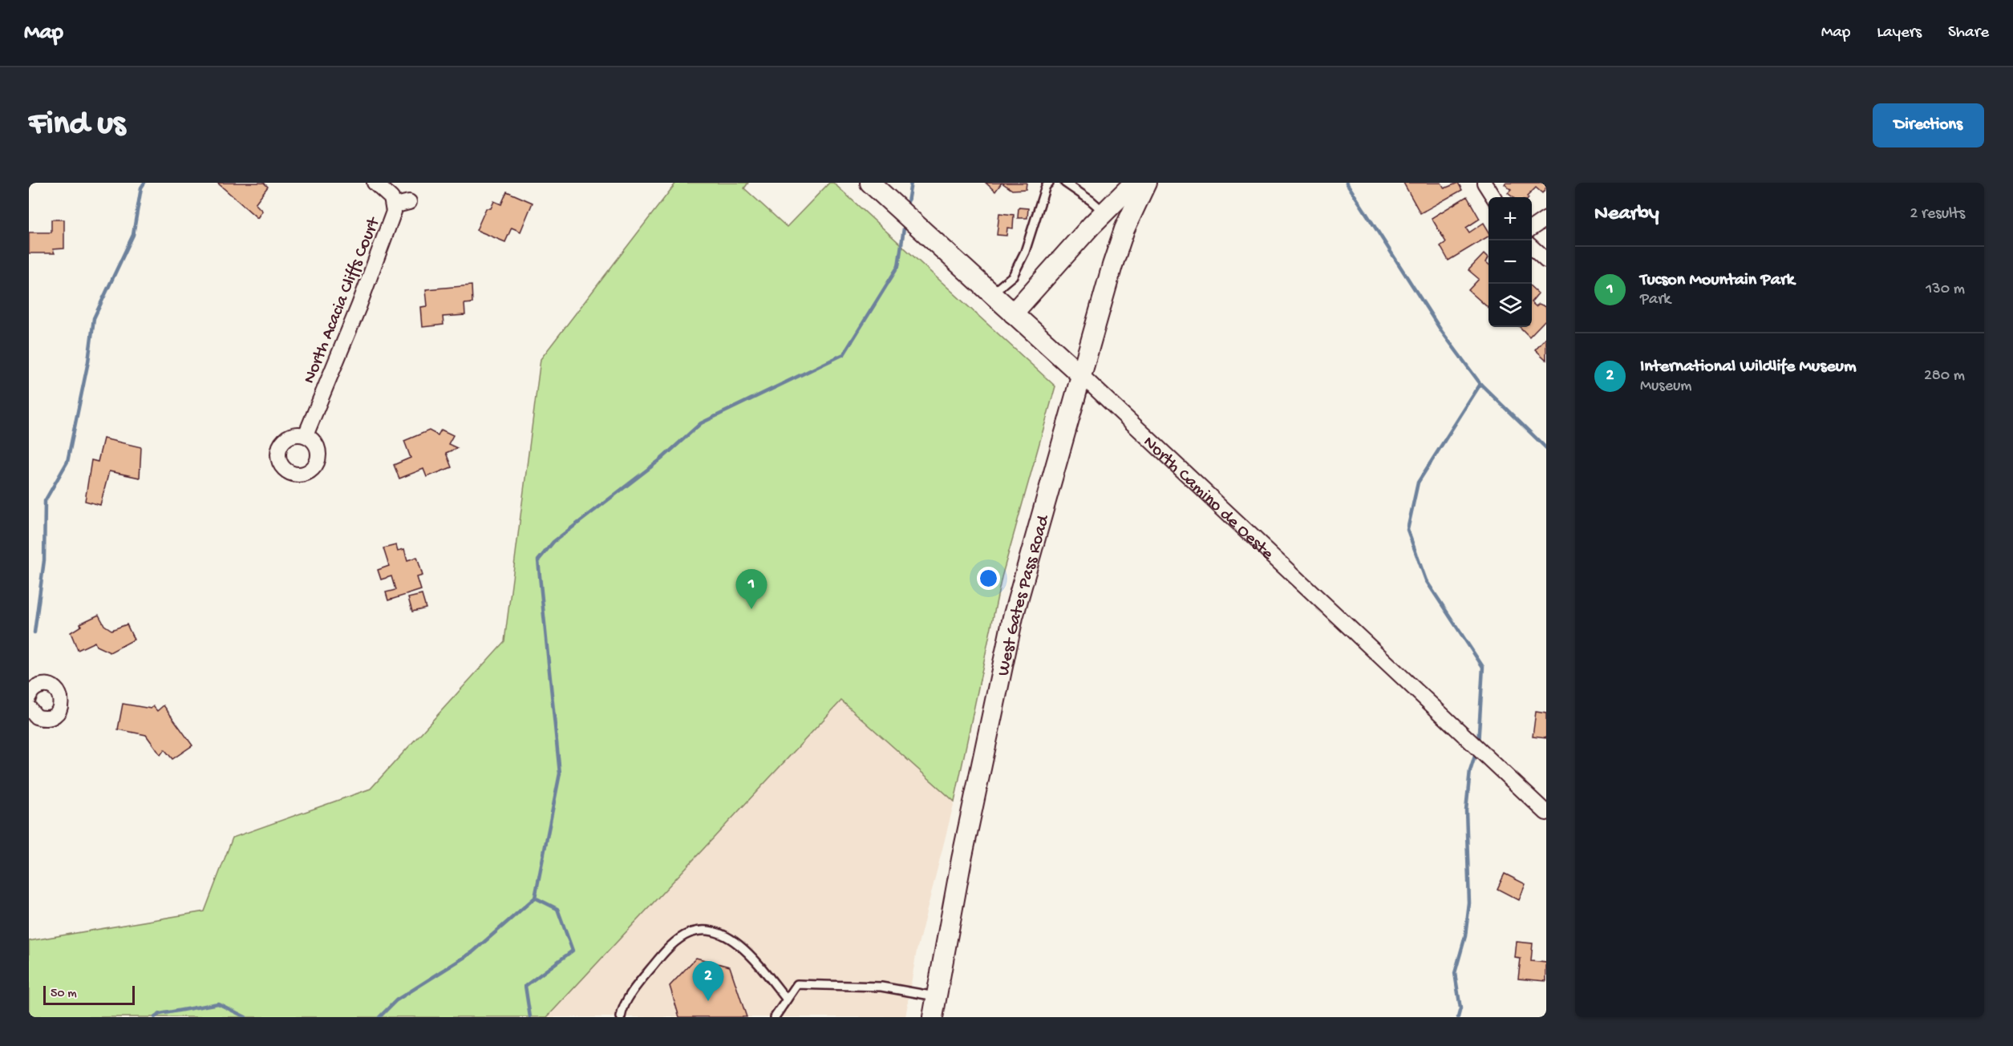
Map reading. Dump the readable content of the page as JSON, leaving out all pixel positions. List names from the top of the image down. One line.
{"streets":{"main road":["North Camino de Oeste","West Gates Pass Road"],"street":["North Acacia Cliffs Court"]},"crossings":[["North Camino de Oeste","West Gates Pass Road"]],"scale_bar":"50 m","page":{"header":"Map","nav":["Map","Layers","Share"],"buttons":"Directions","title":"Find us","heading":["Nearby","2 results"],"map_buttons":["+","−"],"list":[{"mark":"1","name":"Tucson Mountain Park","note":"Park","value":"130 m"},{"mark":"2","name":"International Wildlife Museum","note":"Museum","value":"280 m"}],"pins":["1","2"],"scale":"50 m"}}
